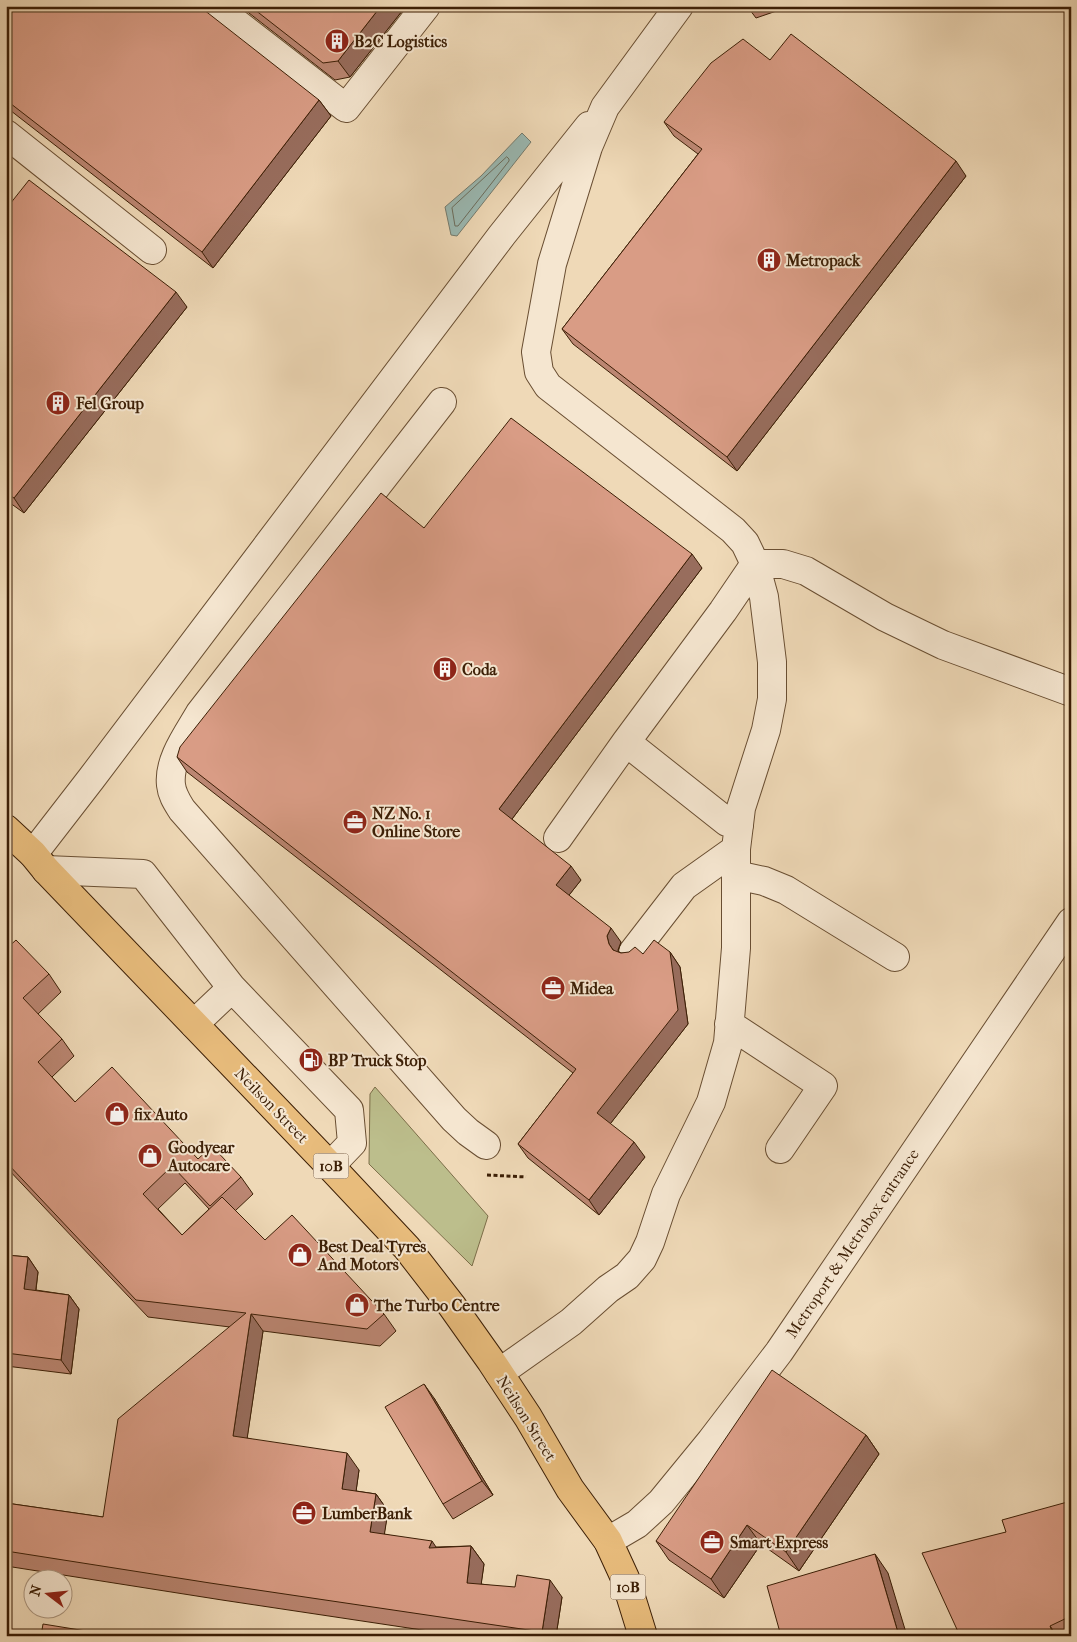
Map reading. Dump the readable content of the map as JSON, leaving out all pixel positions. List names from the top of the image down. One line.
{"streets":{"main road":["Neilson Street","10B"],"lane":["Metroport & Metrobox entrance"]},"crossings":[["Neilson Street","Metroport & Metrobox entrance"]],"places":{"building":["B2C Logistics","Metropack","Fel Group","Coda"],"office":["NZ No. 1 Online Store","Midea","LumberBank","Smart Express"],"fuel station":["BP Truck Stop"],"shop":["fix Auto","Goodyear Autocare","Best Deal Tyres And Motors","The Turbo Centre"]},"north":"left"}
